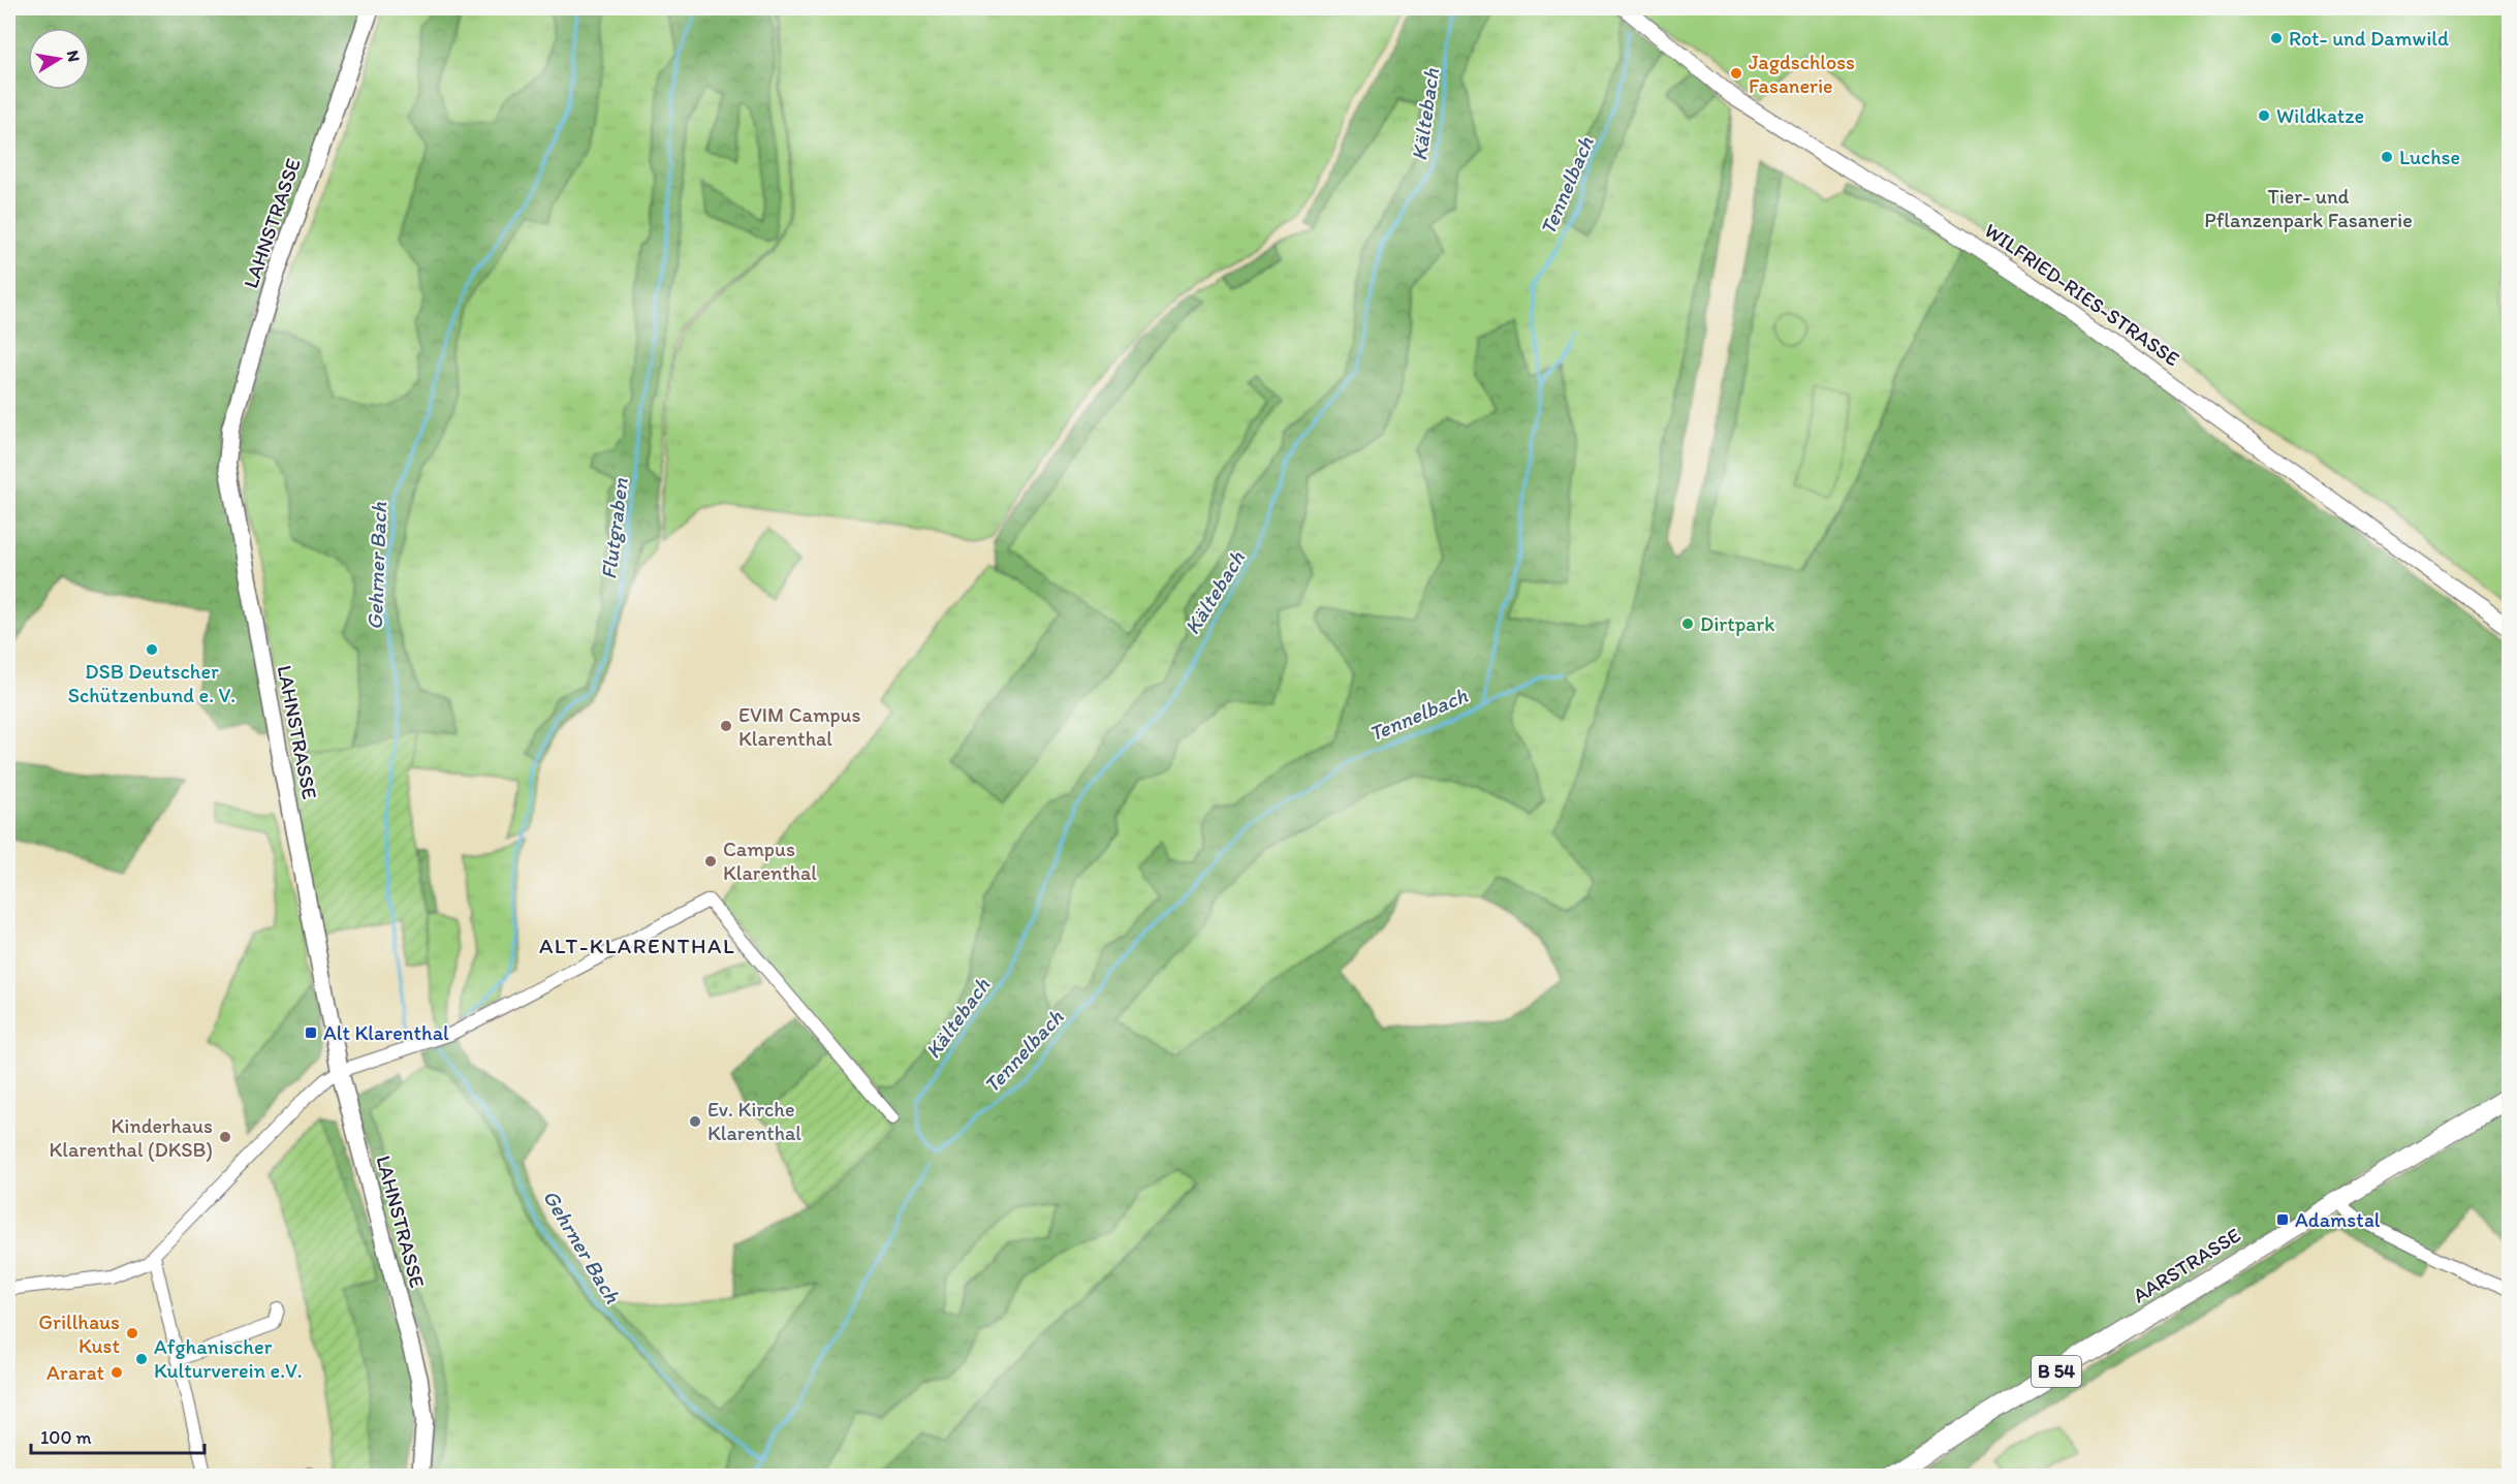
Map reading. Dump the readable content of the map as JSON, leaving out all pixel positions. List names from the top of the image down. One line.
{"streets":{"main road":["LAHNSTRASSE","AARSTRASSE","B 54"],"street":["WILFRIED-RIES-STRASSE"]},"districts":["ALT-KLARENTHAL"],"water":["Kältebach","Tennelbach","Flutgraben","Gehrner Bach"],"parks":["Tier- und Pflanzenpark Fasanerie"],"places":{"other":["Rot- und Damwild","Jagdschloss Fasanerie","Wildkatze","Luchse","Dirtpark","DSB Deutscher Schützenbund e. V.","EVIM Campus Klarenthal","Campus Klarenthal","Ev. Kirche Klarenthal","Kinderhaus Klarenthal (DKSB)","Grillhaus Kust","Afghanischer Kulturverein e.V.","Ararat"],"transit":["Alt Klarenthal","Adamstal"]},"scale_bar":"100 m","north":"right"}
